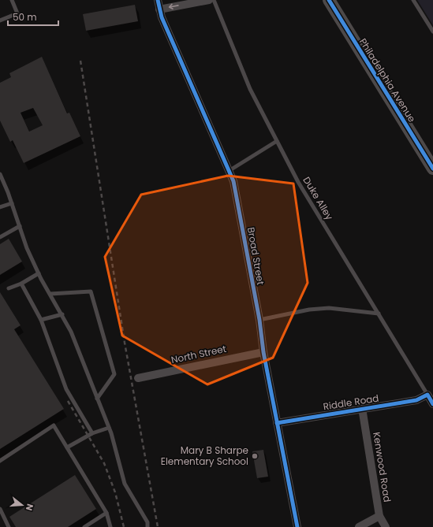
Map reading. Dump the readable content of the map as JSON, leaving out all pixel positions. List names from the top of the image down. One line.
{"streets":{"main road":["Philadelphia Avenue"],"street":["Broad Street","North Street","Riddle Road","Kenwood Road"],"lane":["Duke Alley"]},"crossings":[["Duke Alley","Riddle Road"],["Broad Street","North Street"],["Broad Street","Riddle Road"],["Riddle Road","Kenwood Road"]],"places":["Mary B Sharpe Elementary School"],"scale_bar":"50 m","north":"right"}
